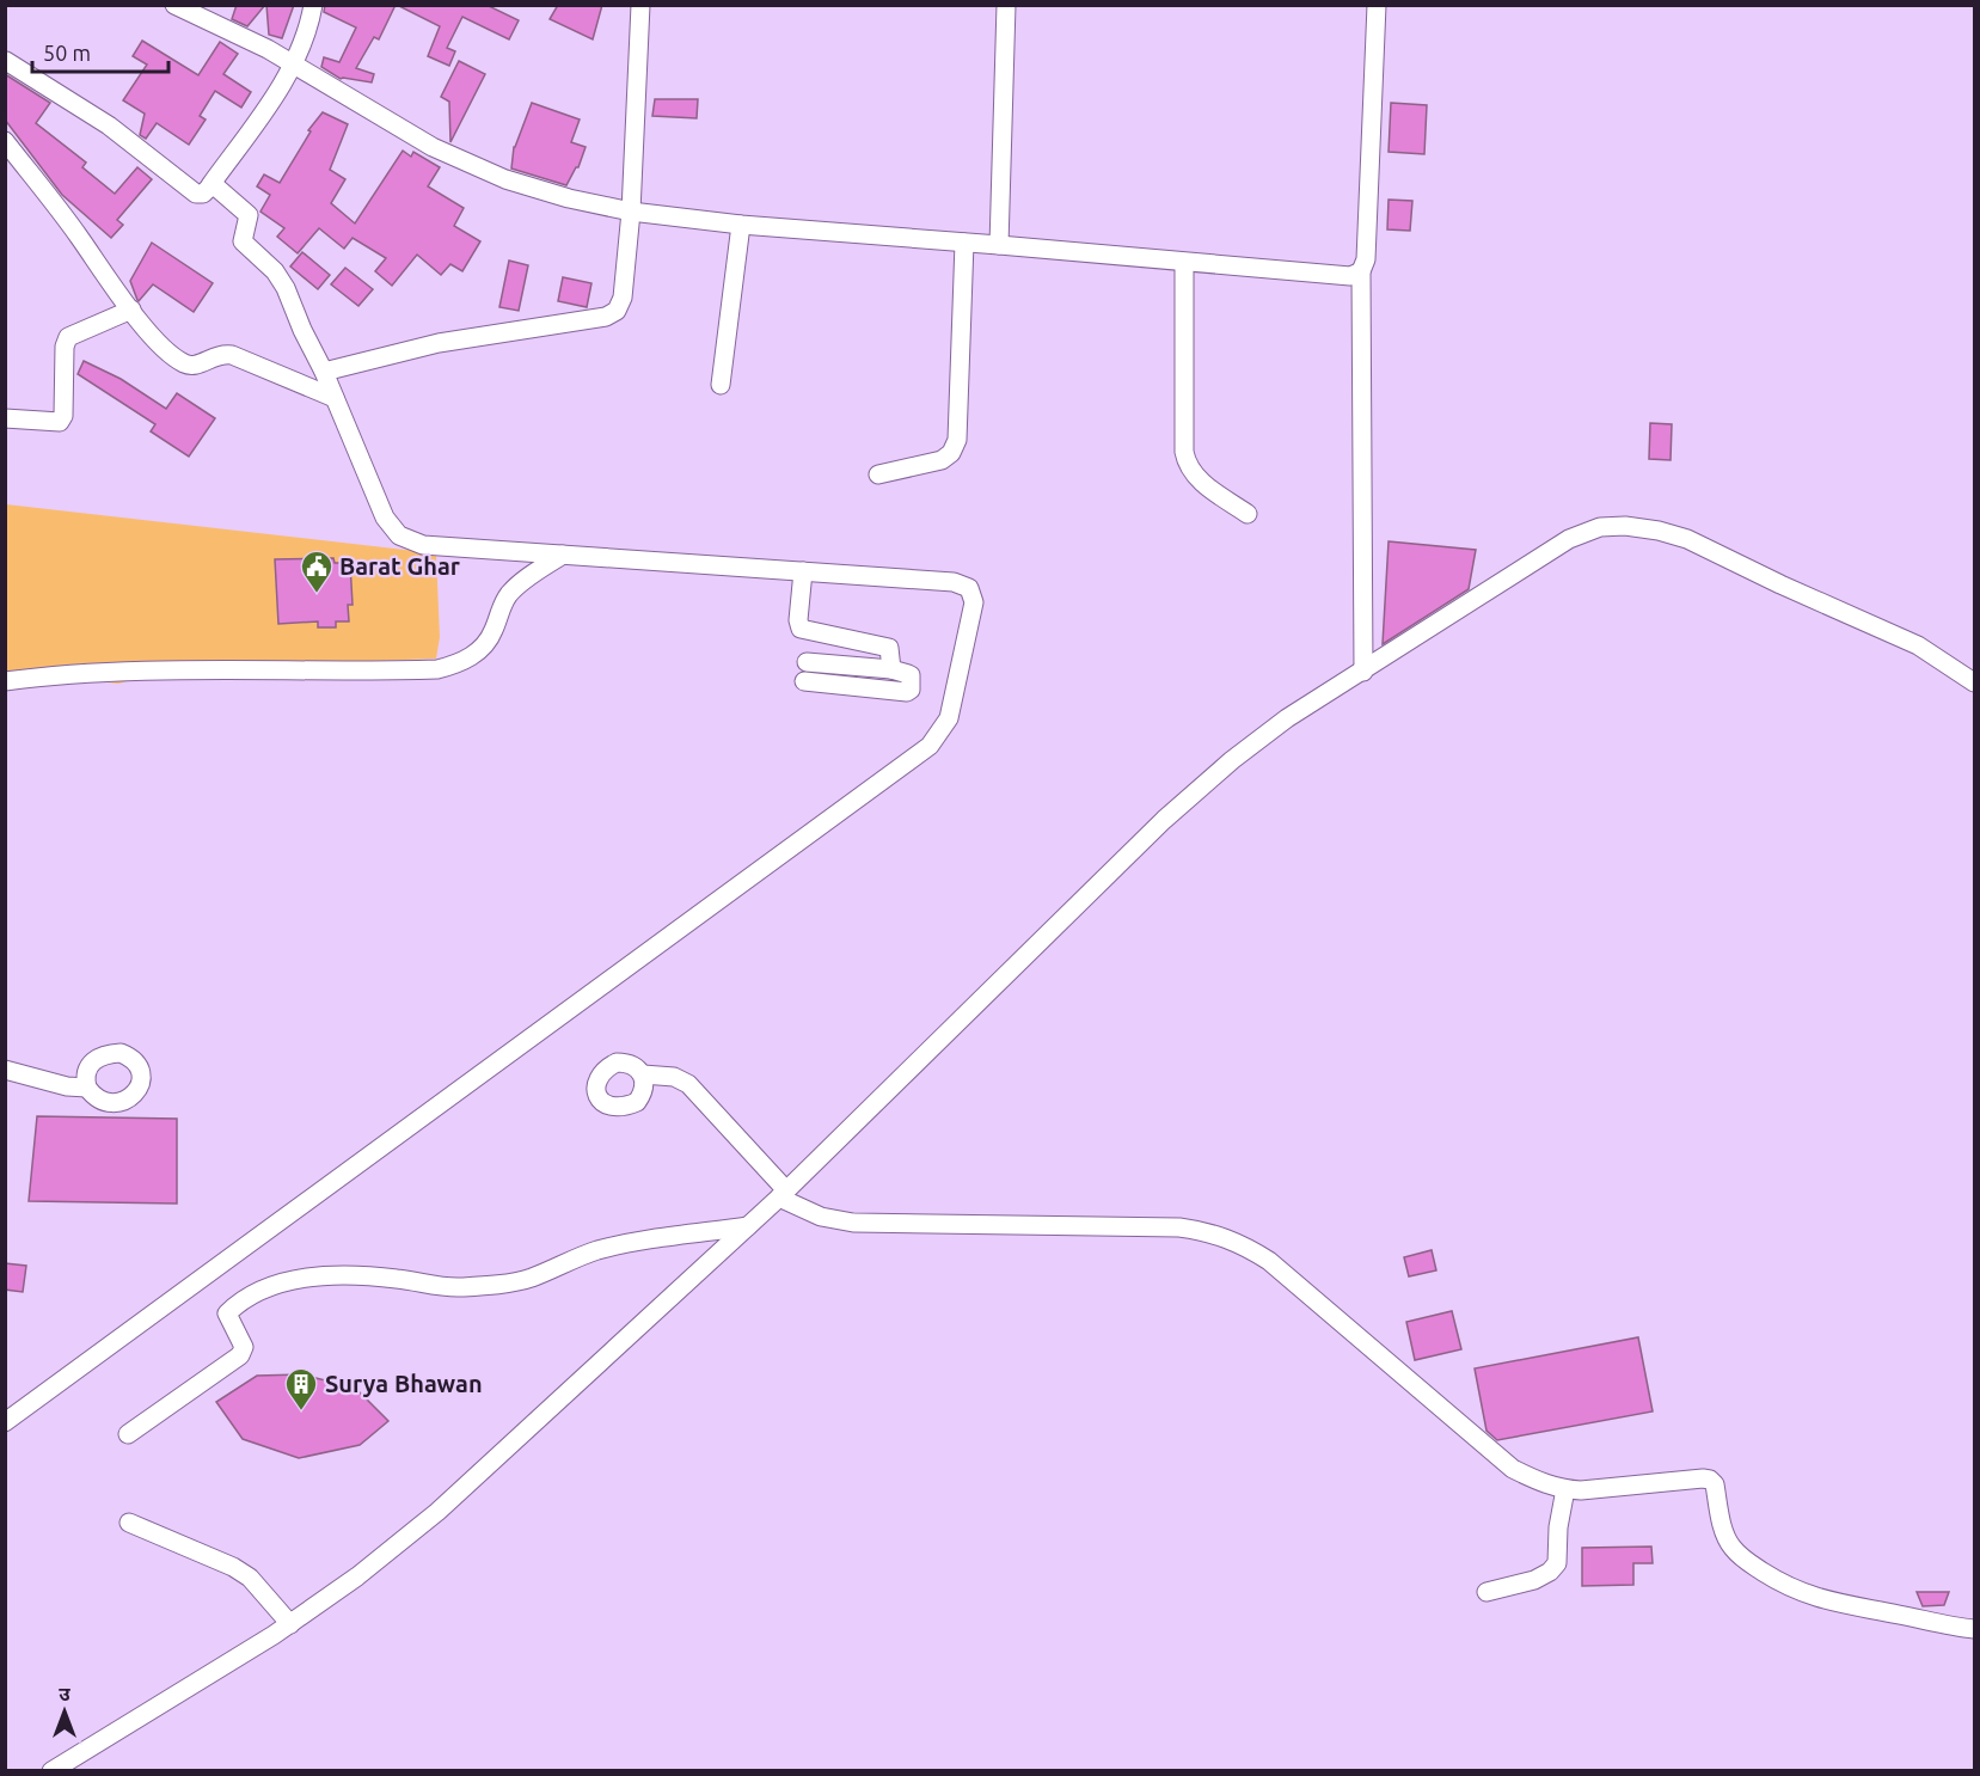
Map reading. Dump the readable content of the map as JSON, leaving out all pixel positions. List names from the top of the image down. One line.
{"places":{"public building":["Barat Ghar"],"building":["Surya Bhawan"]},"scale_bar":"50 m","north":"top"}
